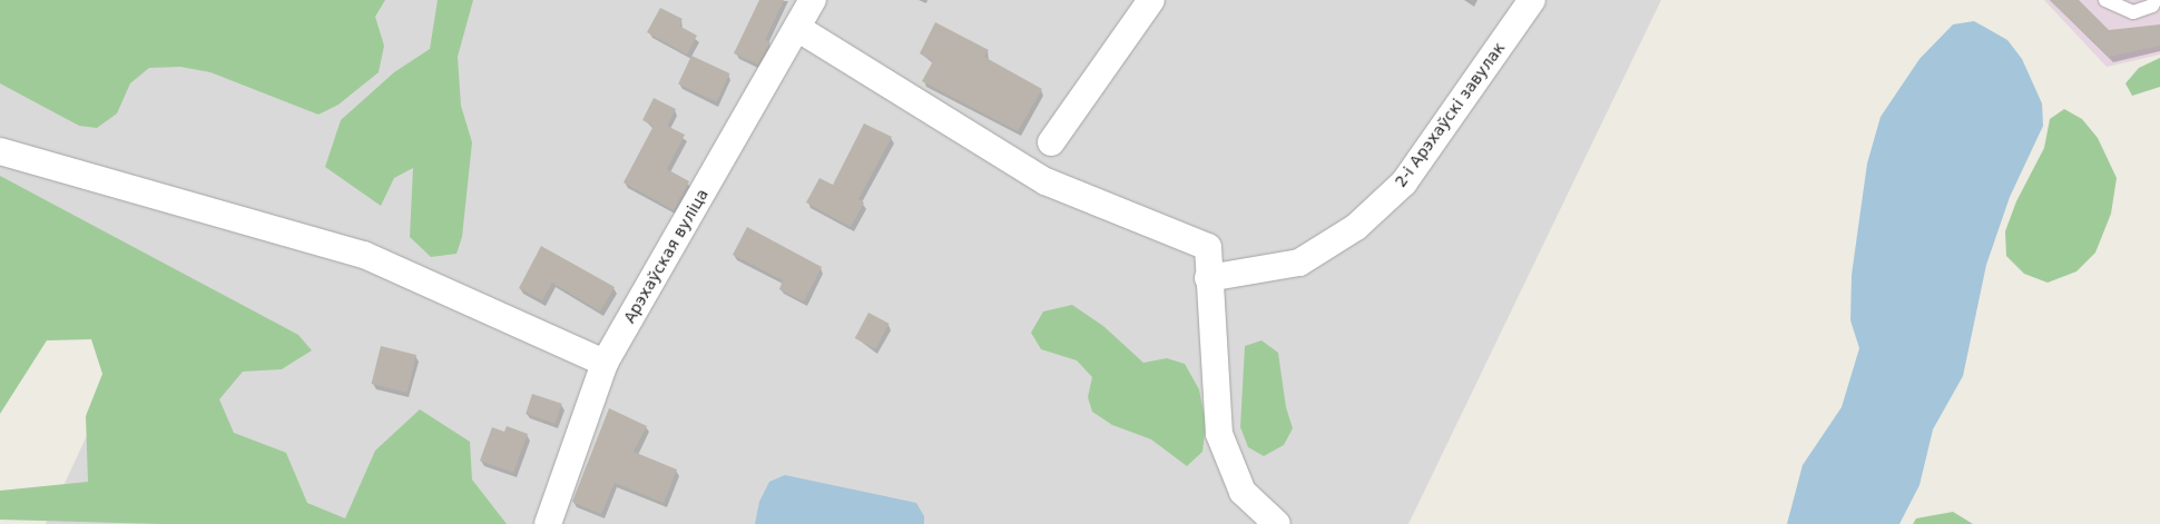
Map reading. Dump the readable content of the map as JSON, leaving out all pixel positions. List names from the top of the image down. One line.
{"streets":{"street":["2-і Арэхаўскі завулак","Арэхаўская вуліца"]}}
